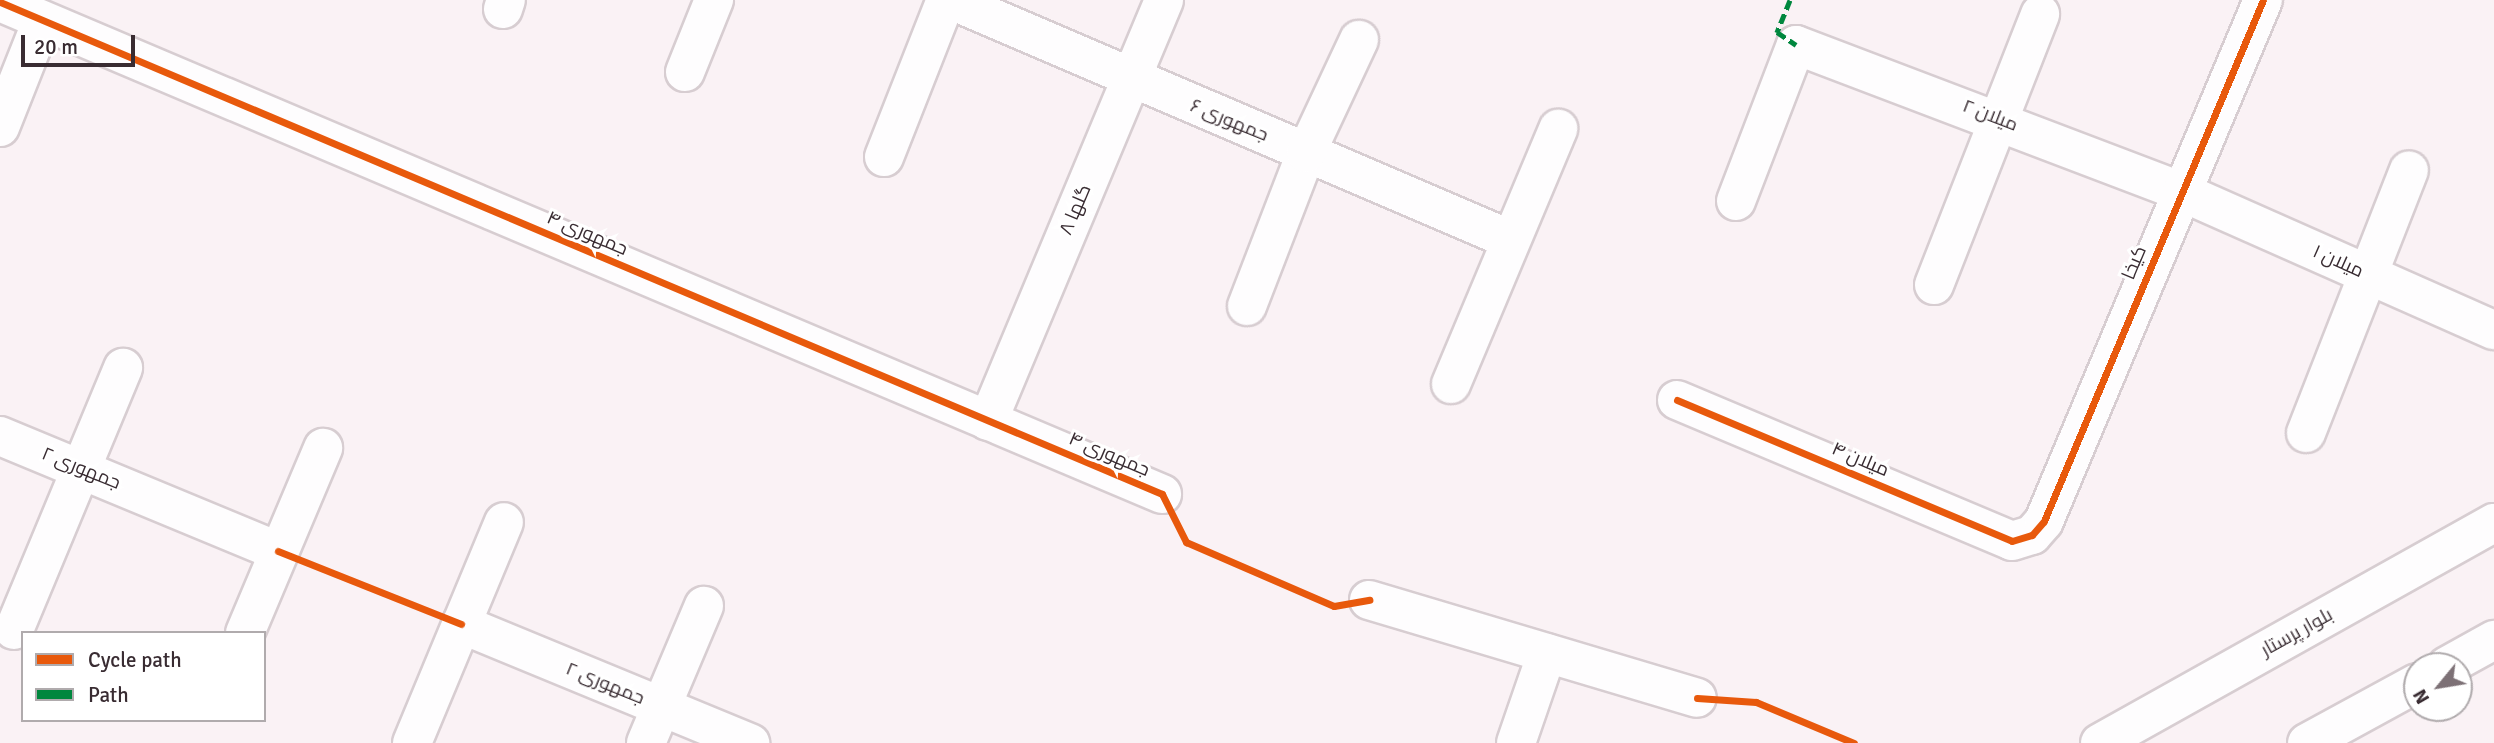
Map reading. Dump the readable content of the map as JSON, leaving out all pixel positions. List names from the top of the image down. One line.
{"streets":{"street":["میلان ۲","جمهوری ۶","گلها ۸","جمهوری ۴","میلان ۱","کیخا","میلان ۴","جمهوری ۲","بلوار پرستار"]},"crossings":[["میلان ۲","میلان ۱"],["میلان ۲","کیخا"],["جمهوری ۶","گلها ۸"],["گلها ۸","جمهوری ۴"],["میلان ۱","کیخا"],["کیخا","میلان ۴"]],"legend":["Cycle path","Path"],"scale_bar":"20 m","north":"bottom left"}
